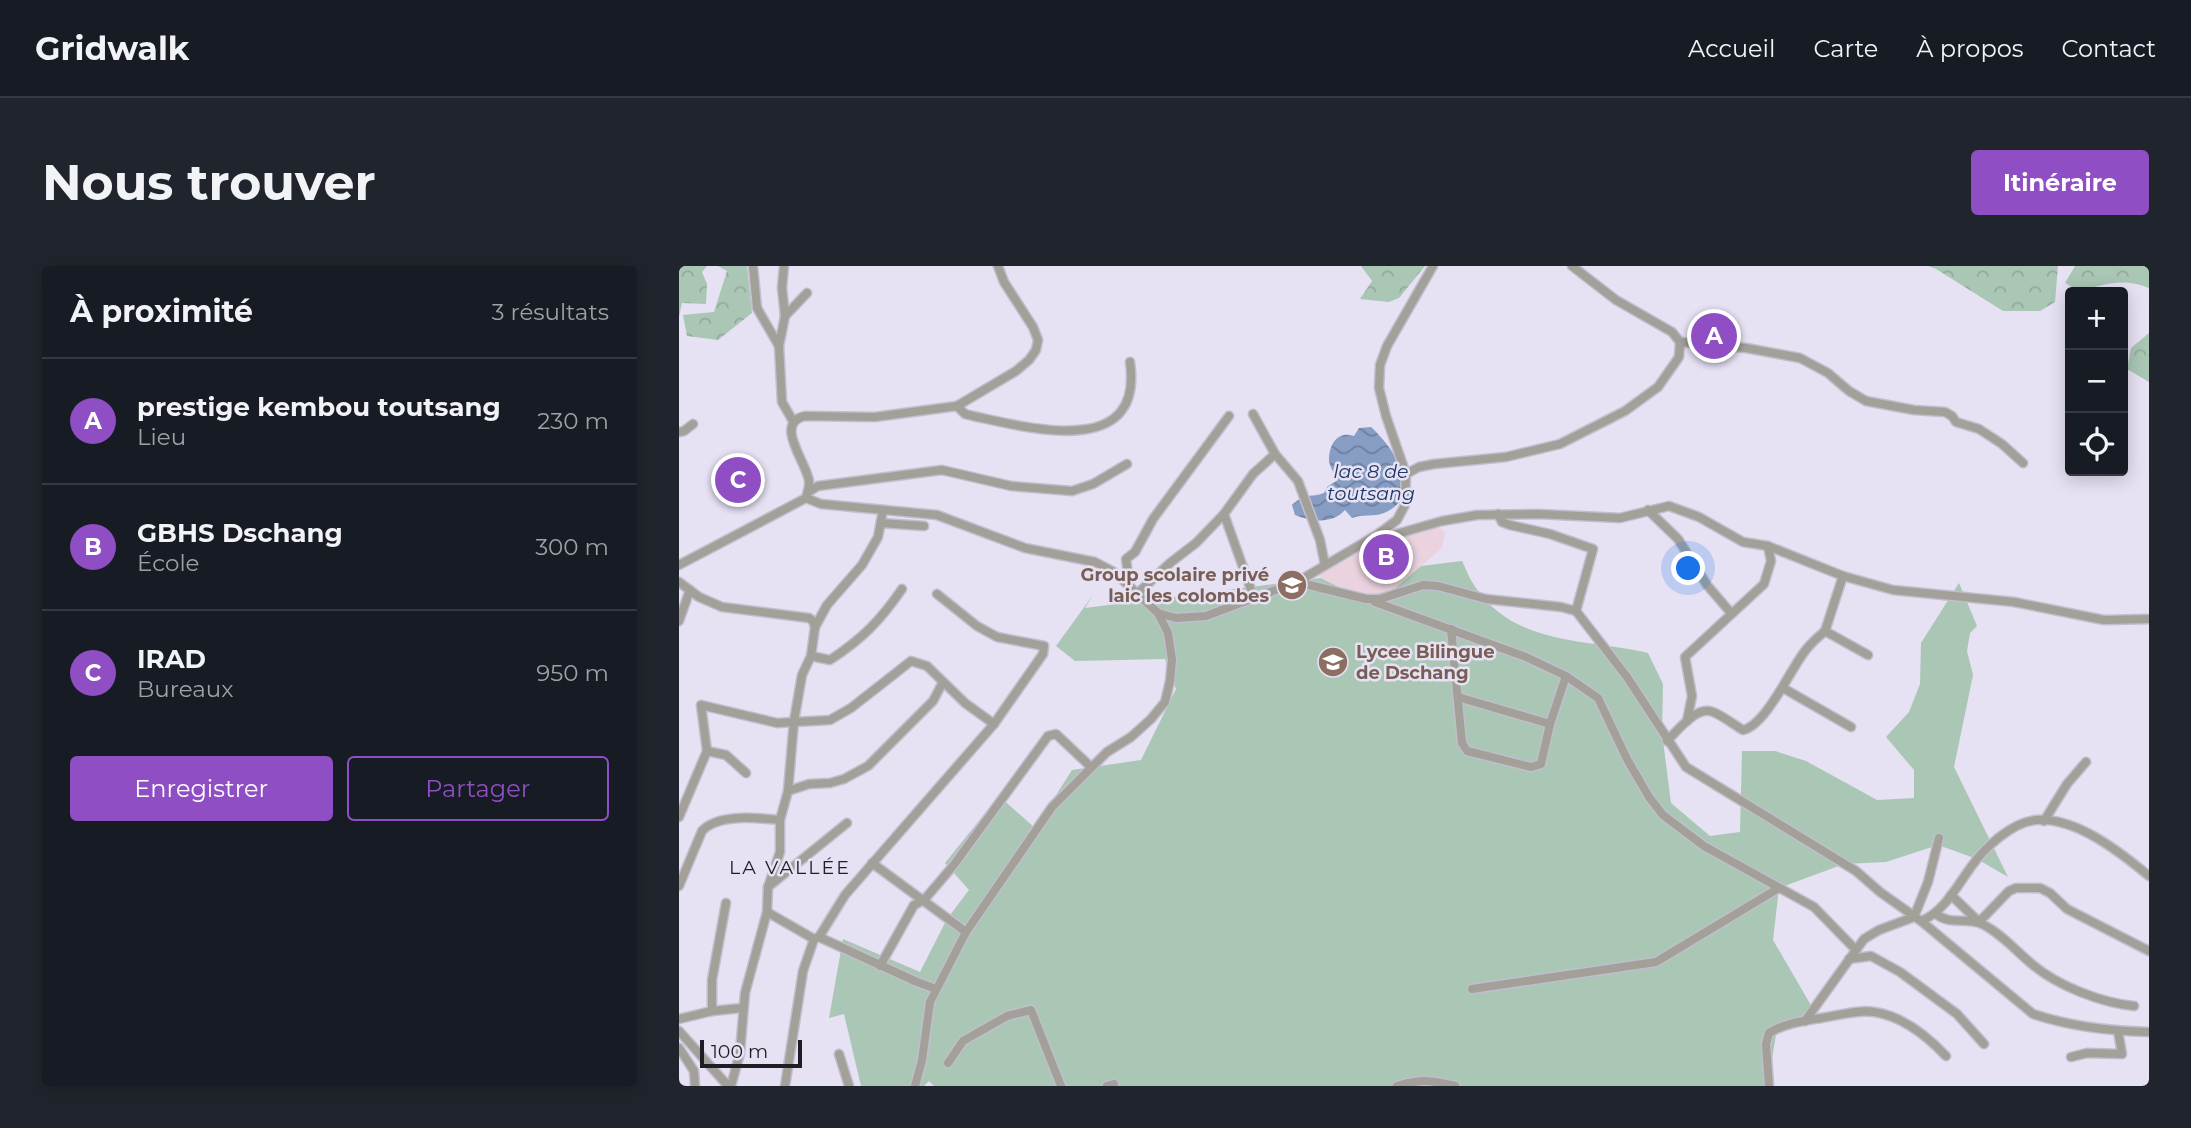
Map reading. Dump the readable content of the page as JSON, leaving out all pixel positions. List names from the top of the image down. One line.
{"districts":["LA VALLÉE"],"water":["lac 8 de toutsang"],"places":{"school or university":["Group scolaire privé laic les colombes","Lycee Bilingue de Dschang"]},"scale_bar":"100 m","page":{"header":"Gridwalk","nav":["Accueil","Carte","À propos","Contact"],"buttons":["Itinéraire",["Enregistrer","Partager"]],"title":"Nous trouver","heading":["À proximité","3 résultats"],"map_buttons":["+","−"],"pins":["A","C","B"],"list":[{"mark":"A","name":"prestige kembou toutsang","note":"Lieu","value":"230 m"},{"mark":"B","name":"GBHS Dschang","note":"École","value":"300 m"},{"mark":"C","name":"IRAD","note":"Bureaux","value":"950 m"}],"scale":"100 m"}}
